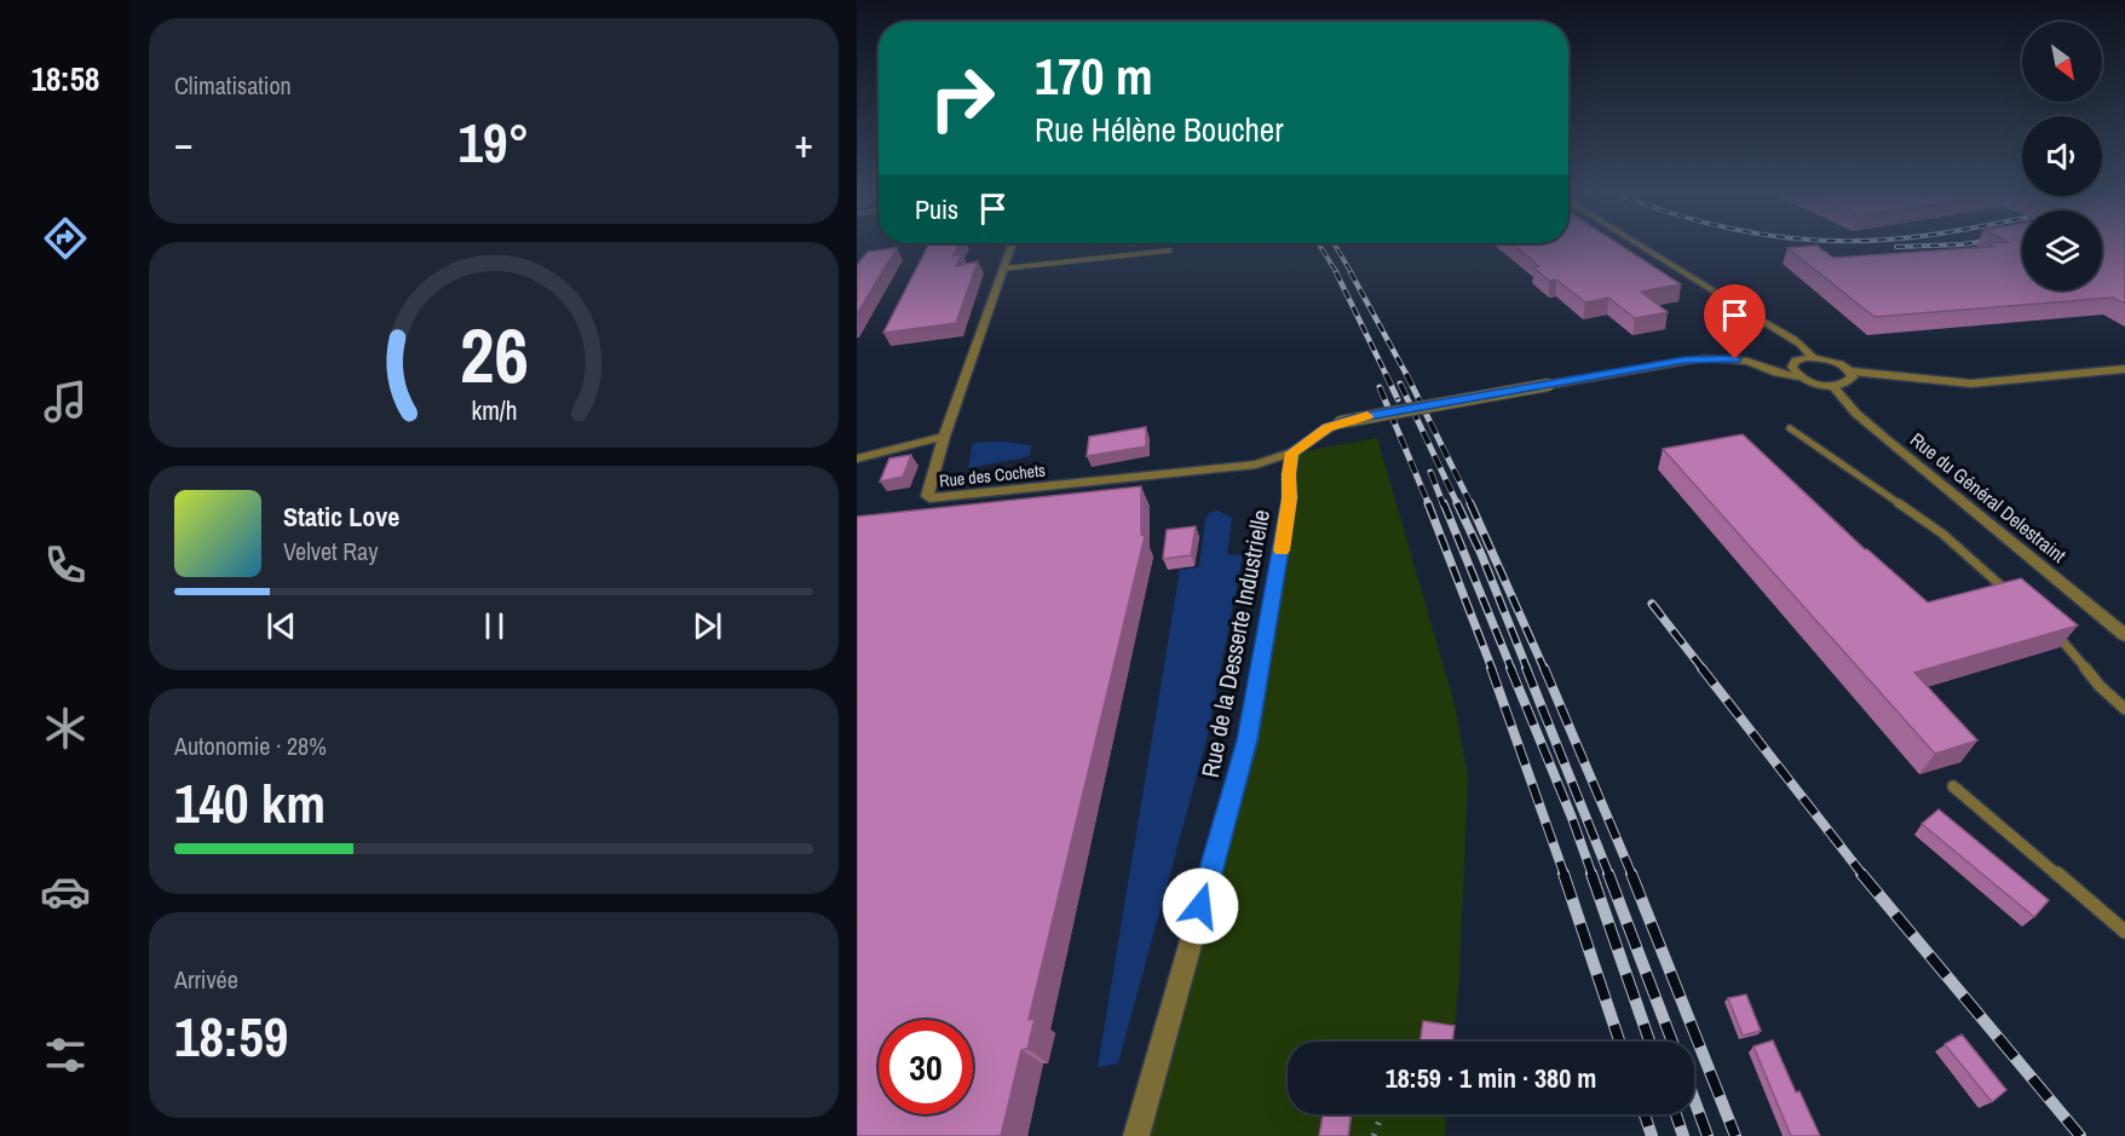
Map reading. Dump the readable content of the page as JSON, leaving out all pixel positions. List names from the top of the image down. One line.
{"streets":{"street":["Rue des Cochets","Rue du Général Delestraint","Rue de la Desserte Industrielle"]},"crossings":[["Rue des Cochets","Rue de la Desserte Industrielle"]],"north":"bottom right","page":{"tabs":"18:58","tile":["Climatisation",["Autonomie · 28%","140 km"],["Arrivée","18:59"]],"turn":["170 m","Rue Hélène Boucher"],"heat":["−","19°","+"],"then":"Puis","song":["Static Love","Velvet Ray"],"limit":"30","trip":"18:59 · 1 min · 380 m","gauge":["26","km/h"]}}
